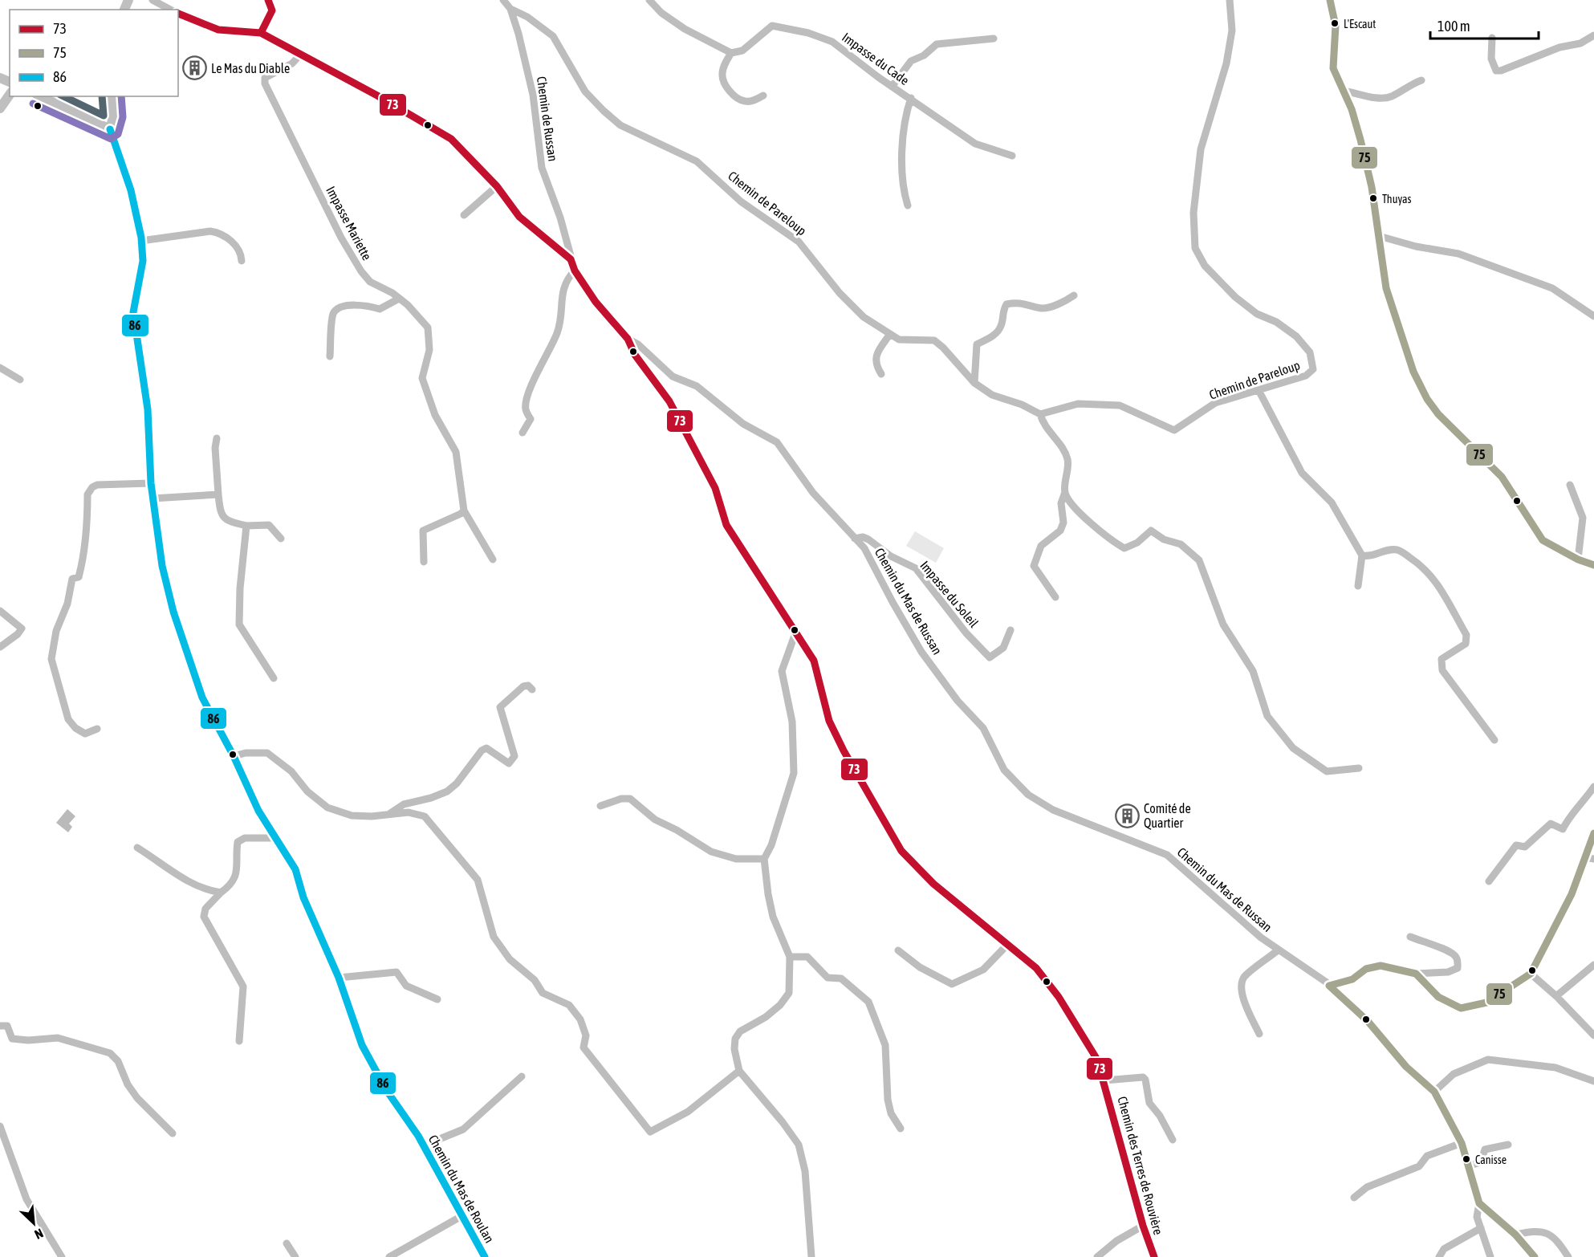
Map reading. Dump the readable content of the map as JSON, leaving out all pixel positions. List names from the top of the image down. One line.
{"streets":{"street":["Impasse du Cade","Chemin de Russan","Chemin de Pareloup","Impasse Mariette","Impasse du Soleil","Chemin du Mas de Russan","Chemin des Terres de Rouvière","Chemin du Mas de Roulan"]},"crossings":[["Chemin de Russan","Chemin de Pareloup"],["Chemin de Russan","Chemin du Mas de Russan"],["Impasse du Soleil","Chemin du Mas de Russan"],["Chemin du Mas de Russan","Chemin des Terres de Rouvière"]],"places":{"other":["L'Escaut","Thuyas","Canisse"],"building":["Le Mas du Diable","Comité de Quartier"]},"lines":["transit line 73","transit line 75","transit line 86"],"legend":["73","75","86"],"scale_bar":"100 m","north":"bottom right"}
